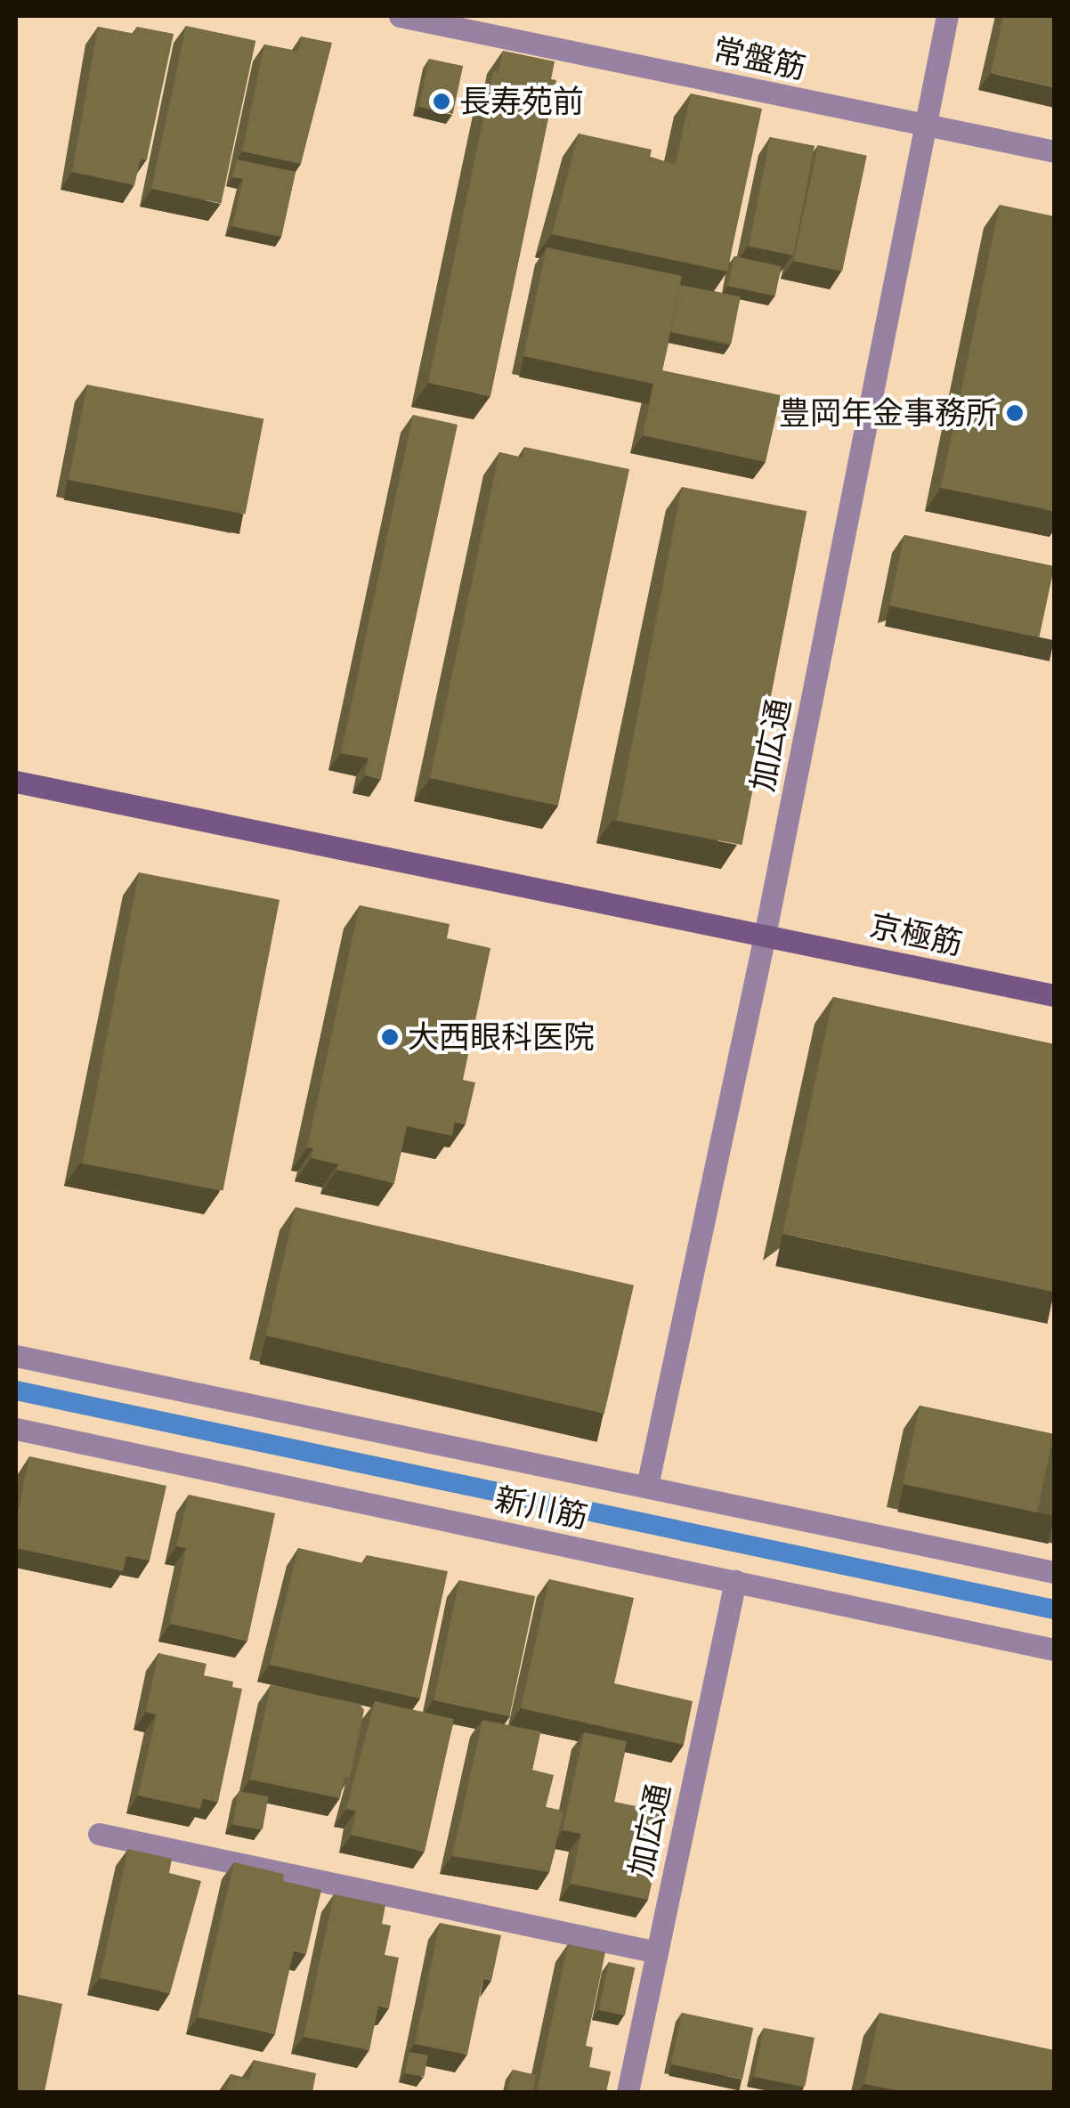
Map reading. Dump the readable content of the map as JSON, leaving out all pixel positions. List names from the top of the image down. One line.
{"streets":{"street":["常盤筋","加広通","京極筋","新川筋"]},"crossings":[["常盤筋","加広通"],["加広通","京極筋"],["加広通","新川筋"]],"places":["長寿苑前","豊岡年金事務所","大西眼科医院"]}
